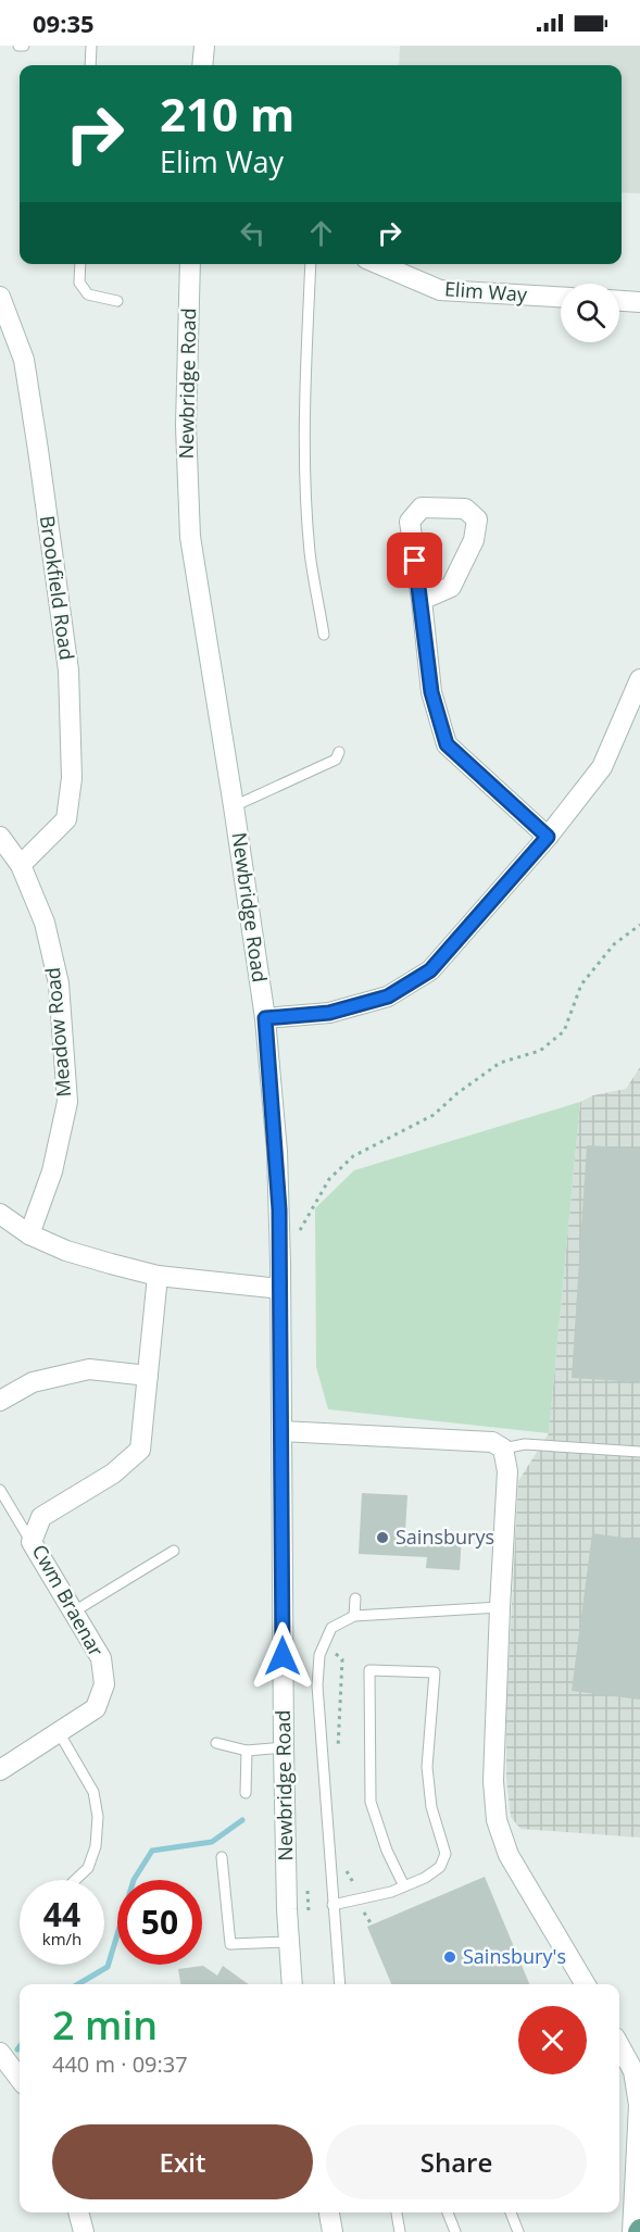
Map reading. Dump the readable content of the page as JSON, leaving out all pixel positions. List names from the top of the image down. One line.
{"streets":{"street":["Elim Way","Newbridge Road","Brookfield Road","Meadow Road","Cwm Braenar"]},"crossings":[["Brookfield Road","Meadow Road"]],"places":["Sainsburys","Sainsbury's"],"page":{"status":"09:35","turn":["210 m","Elim Way"],"speed":"44 km/h","limit":"50","heading":["2 min","440 m · 09:37"],"buttons":["Exit","Share"]}}
